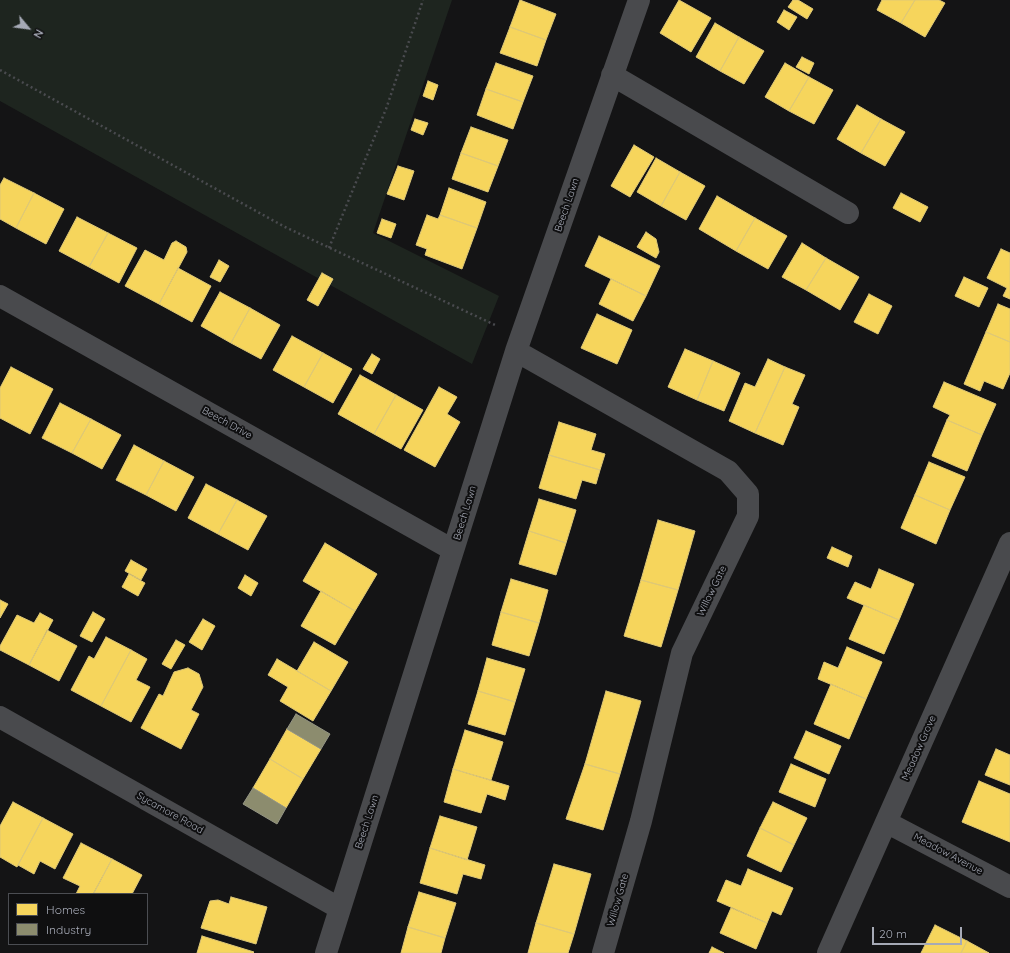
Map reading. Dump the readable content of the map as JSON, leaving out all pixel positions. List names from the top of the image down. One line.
{"streets":{"street":["Beech Lawn","Beech Drive","Willow Gate","Meadow Grove","Sycamore Road","Meadow Avenue"]},"crossings":[["Beech Lawn","Beech Drive"],["Beech Lawn","Willow Gate"],["Beech Lawn","Sycamore Road"],["Meadow Grove","Meadow Avenue"]],"legend":["Homes","Industry"],"scale_bar":"20 m","north":"bottom right"}
